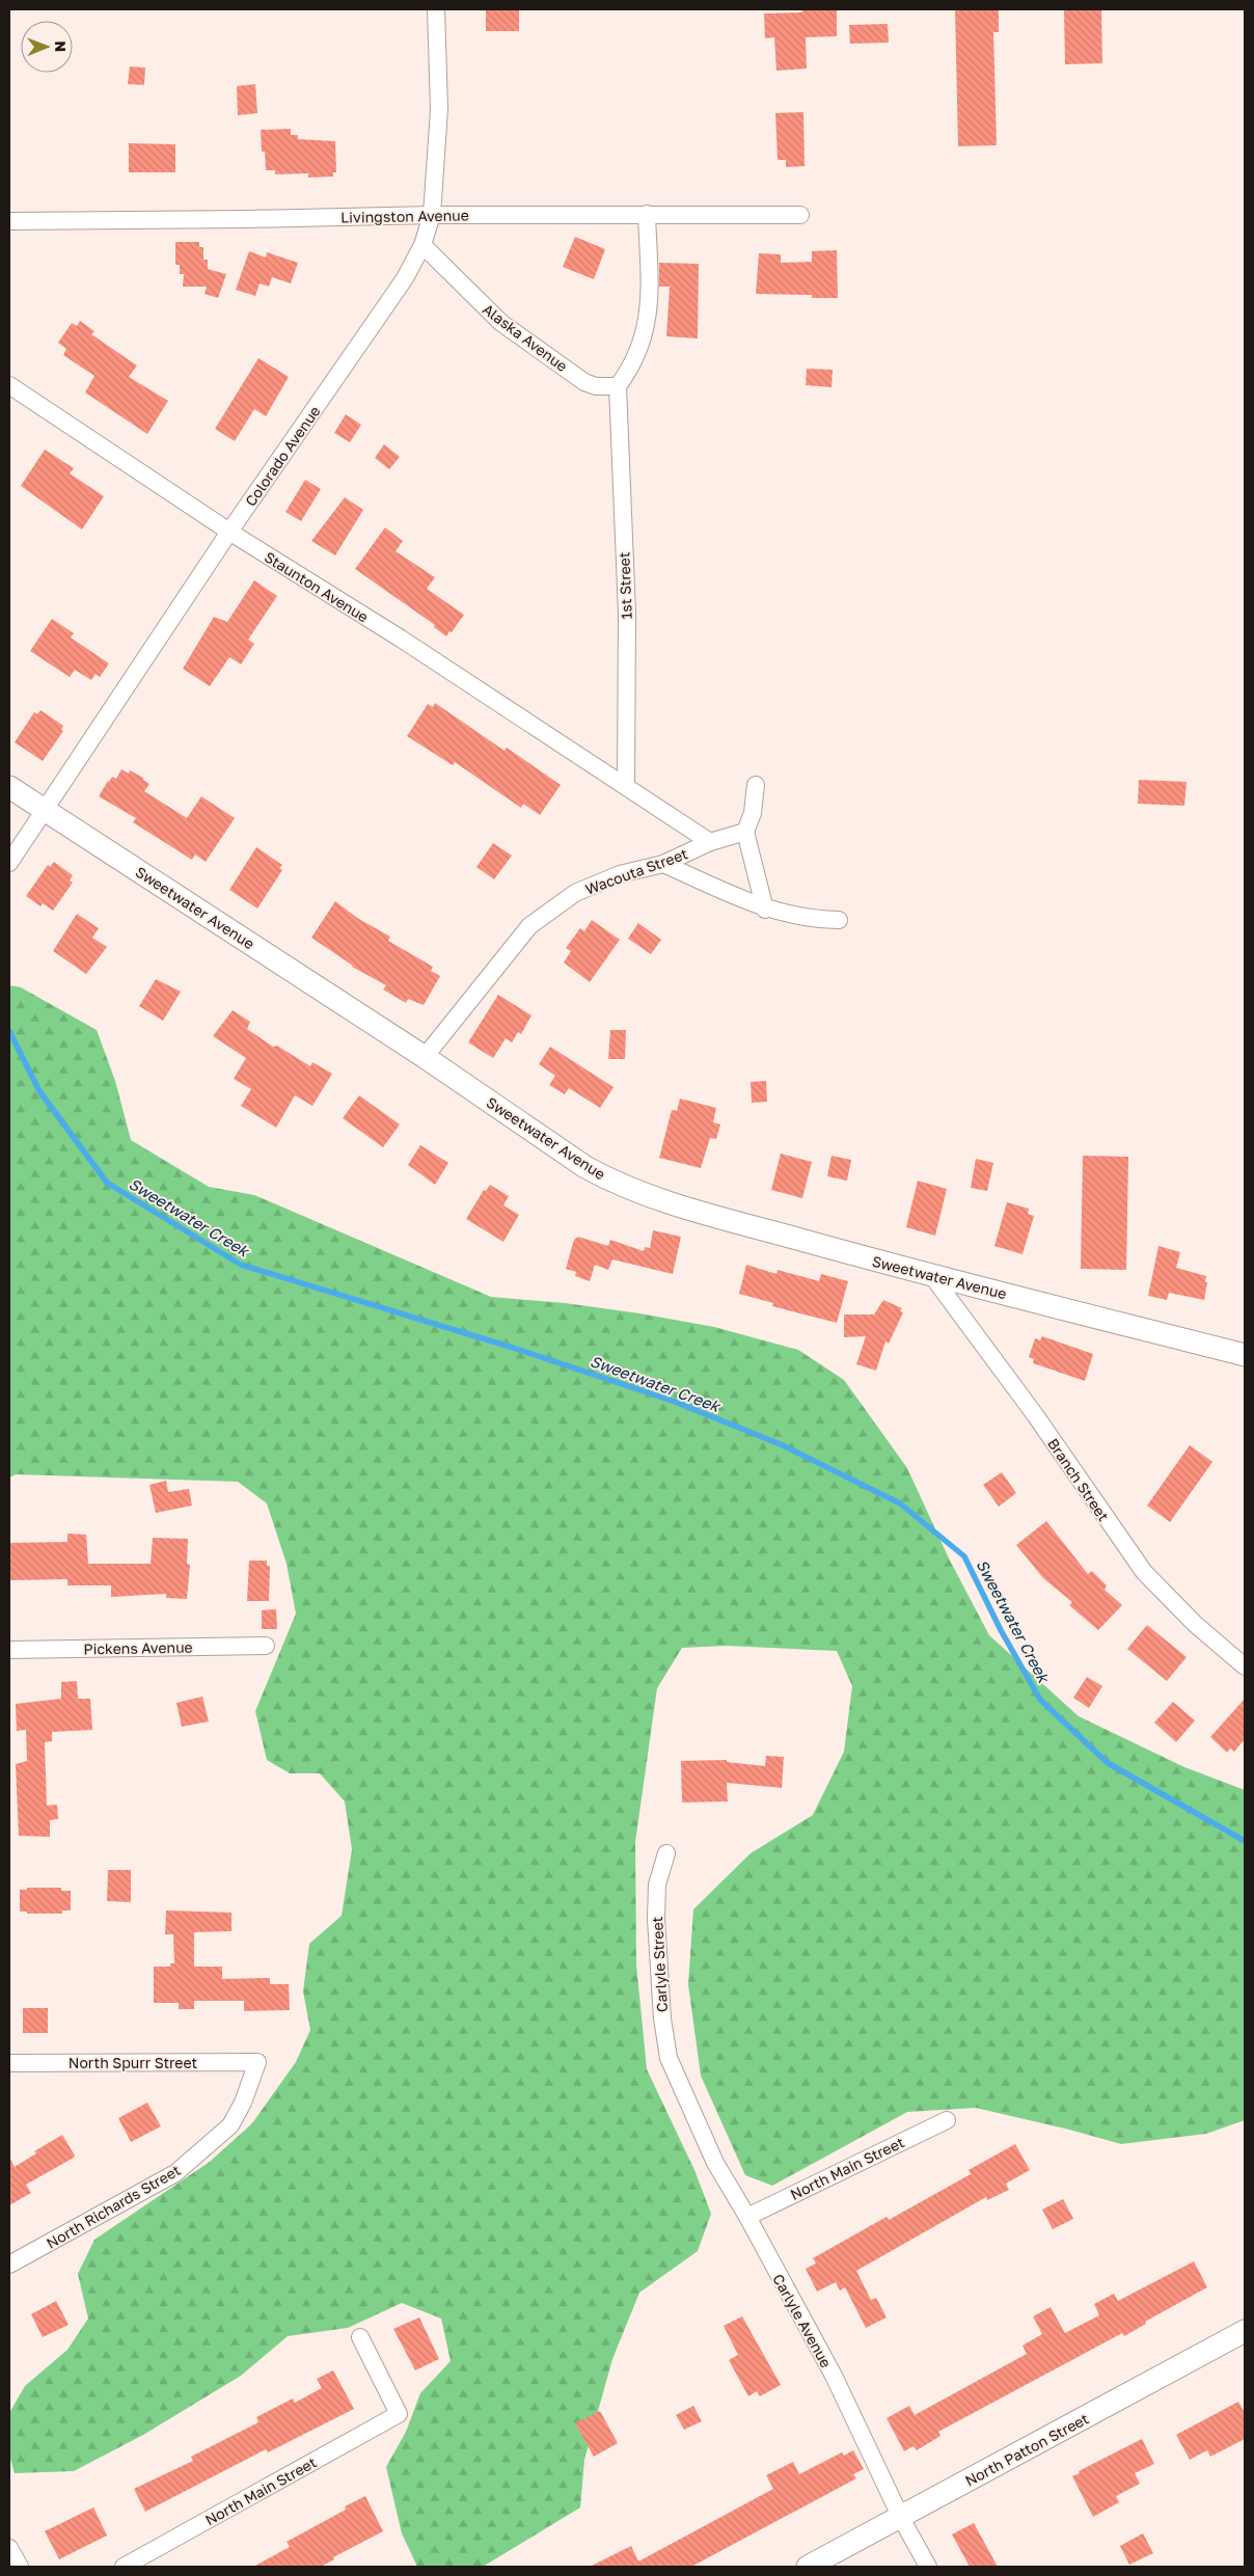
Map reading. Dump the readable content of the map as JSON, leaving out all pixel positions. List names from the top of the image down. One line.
{"streets":{"street":["Livingston Avenue","Alaska Avenue","Colorado Avenue","1st Street","Staunton Avenue","Wacouta Street","Sweetwater Avenue","Branch Street","Pickens Avenue","Carlyle Street","North Spurr Street","North Main Street","North Richards Street","Carlyle Avenue","North Patton Street"]},"crossings":[["Livingston Avenue","Colorado Avenue"],["Alaska Avenue","Colorado Avenue"],["Alaska Avenue","1st Street"],["Colorado Avenue","Staunton Avenue"],["Colorado Avenue","Sweetwater Avenue"],["1st Street","Staunton Avenue"],["Staunton Avenue","Wacouta Street"],["Wacouta Street","Sweetwater Avenue"],["Sweetwater Avenue","Branch Street"],["Carlyle Street","Carlyle Avenue"],["North Spurr Street","North Richards Street"],["North Main Street","Carlyle Avenue"],["Carlyle Avenue","North Patton Street"]],"water":["Sweetwater Creek"],"north":"right"}
